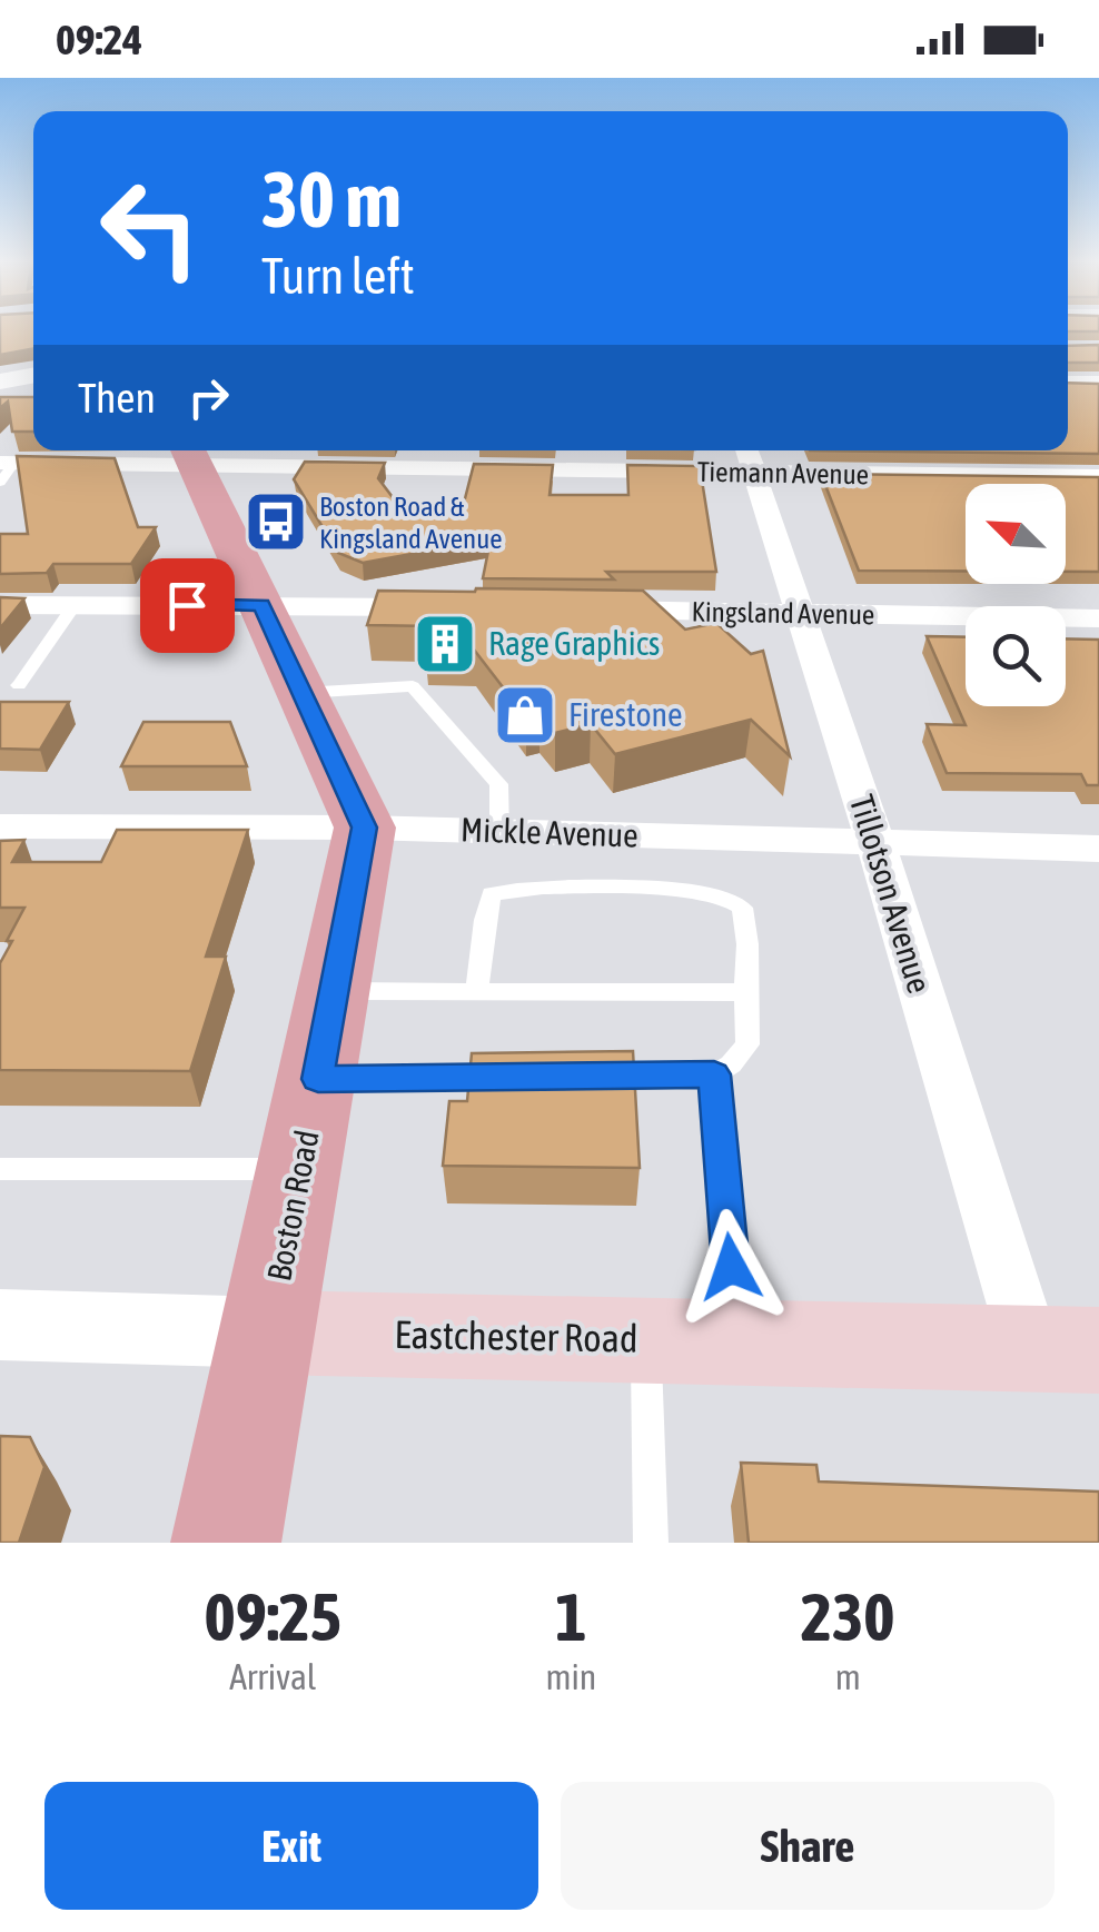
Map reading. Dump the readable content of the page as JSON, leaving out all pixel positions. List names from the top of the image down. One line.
{"streets":{"main road":["Boston Road","Eastchester Road"],"street":["Tiemann Avenue","Kingsland Avenue","Mickle Avenue","Tillotson Avenue"]},"crossings":[["Tiemann Avenue","Tillotson Avenue"],["Kingsland Avenue","Tillotson Avenue"],["Mickle Avenue","Tillotson Avenue"],["Mickle Avenue","Boston Road"],["Tillotson Avenue","Eastchester Road"],["Boston Road","Eastchester Road"]],"places":{"bus stop":["Boston Road & Kingsland Avenue"],"building":["Rage Graphics"],"shop":["Firestone"]},"north":"top left","page":{"status":"09:24","turn":["30 m","Turn left"],"then":"Then","eta":["09:25","Arrival","1","min","230","m"],"buttons":["Exit","Share"]}}
